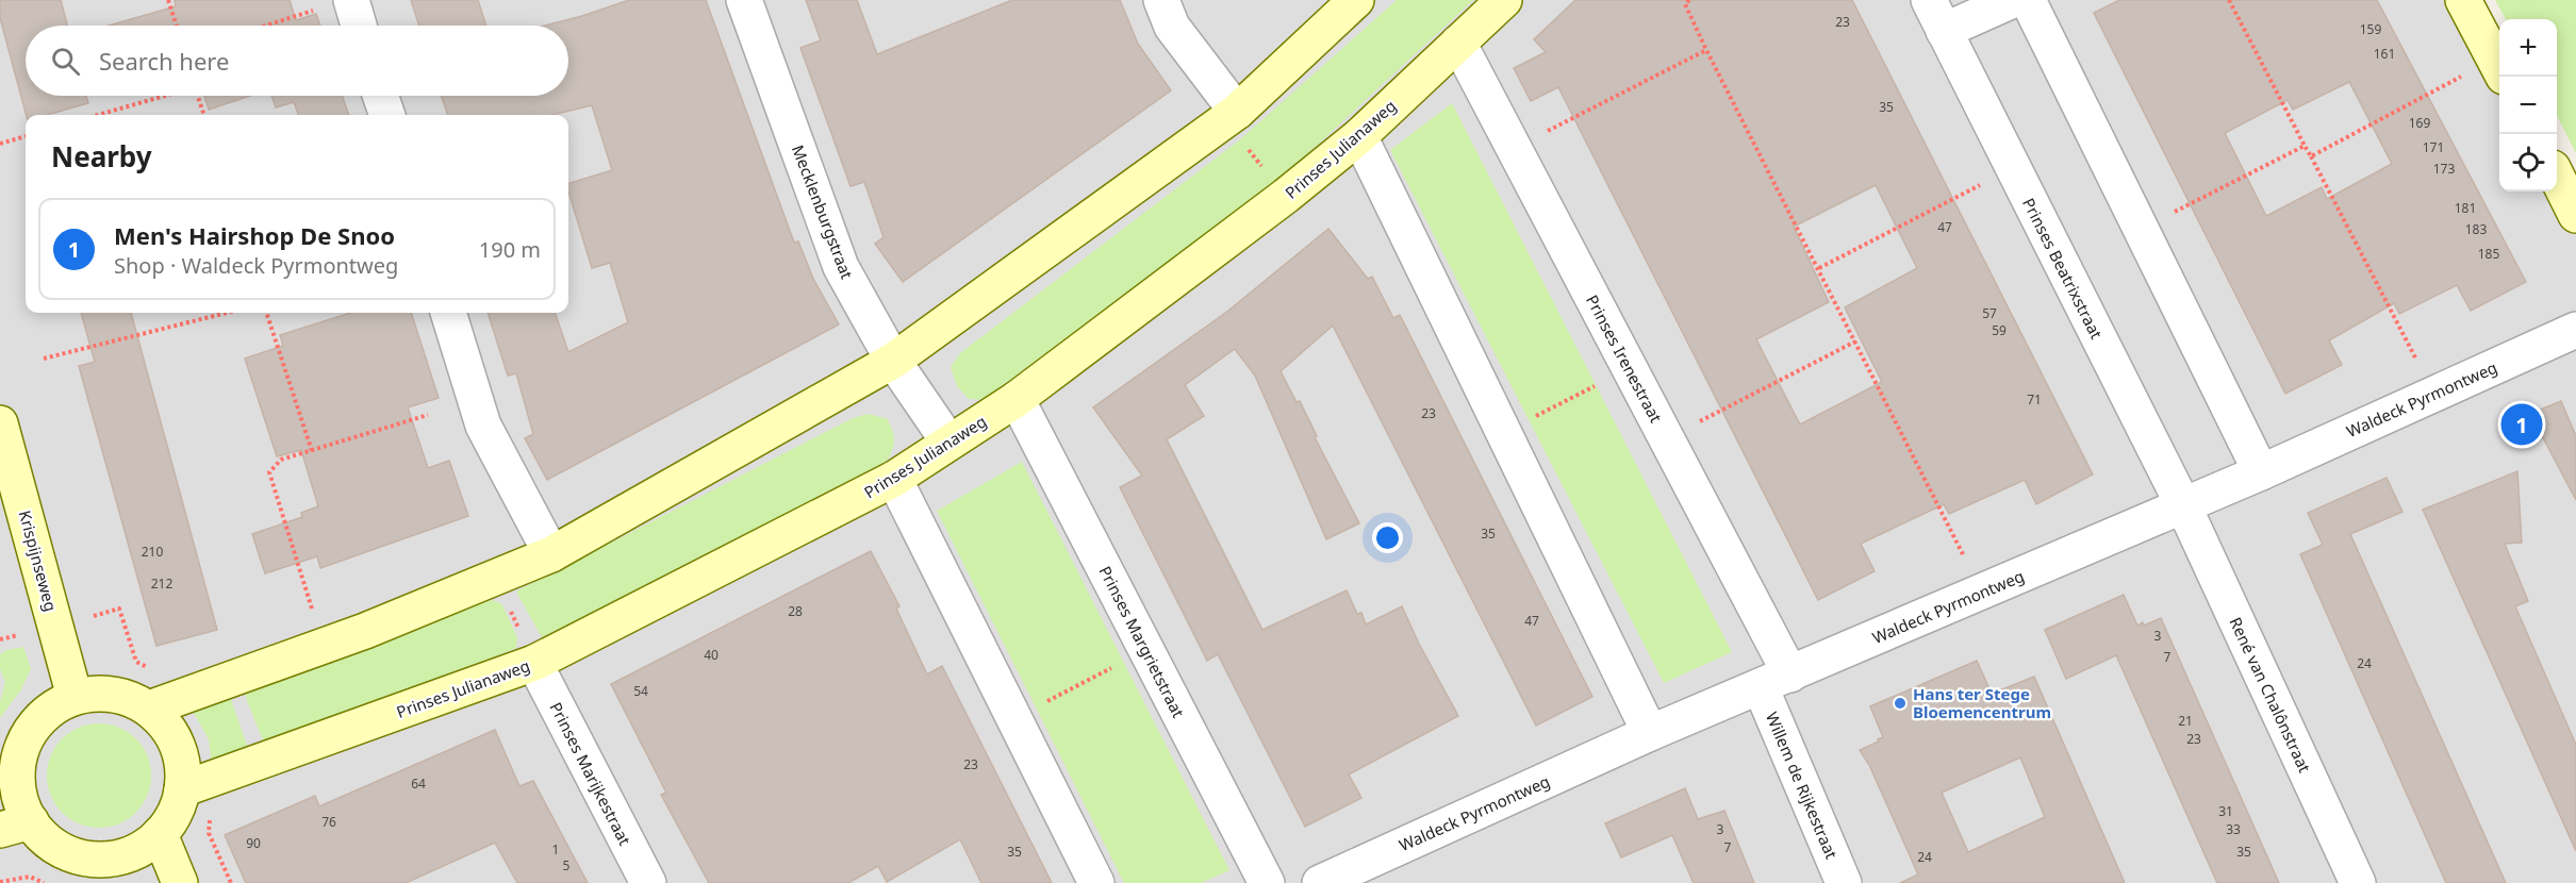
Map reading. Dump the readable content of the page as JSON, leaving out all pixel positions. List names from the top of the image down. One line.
{"streets":{"street":["Prinses Julianaweg","Mecklenburgstraat","Prinses Beatrixstraat","Prinses Irenestraat","Waldeck Pyrmontweg","Krispijnseweg","Prinses Margrietstraat","René van Chalônstraat","Prinses Marijkestraat","Willem de Rijkestraat"]},"crossings":[["Prinses Julianaweg","Mecklenburgstraat"],["Prinses Julianaweg","Prinses Irenestraat"],["Prinses Julianaweg","Krispijnseweg"],["Prinses Julianaweg","Prinses Margrietstraat"],["Prinses Julianaweg","Prinses Marijkestraat"],["Prinses Beatrixstraat","Waldeck Pyrmontweg"],["Prinses Beatrixstraat","René van Chalônstraat"],["Prinses Irenestraat","Waldeck Pyrmontweg"],["Prinses Irenestraat","Willem de Rijkestraat"],["Waldeck Pyrmontweg","René van Chalônstraat"],["Waldeck Pyrmontweg","Willem de Rijkestraat"]],"places":["Hans ter Stege Bloemencentrum"],"house_numbers":["23","159","161","35","169","171","173","181","47","183","185","57","59","71","23","35","210","212","28","47","3","40","7","24","54","21","23","23","64","31","76","3","33","90","7","1","35","35","24","5"],"page":{"map_buttons":["+","−"],"search":"Search here","heading":"Nearby","list":[{"mark":"1","name":"Men's Hairshop De Snoo","note":"Shop · Waldeck Pyrmontweg","value":"190 m"}],"pins":"1"}}
